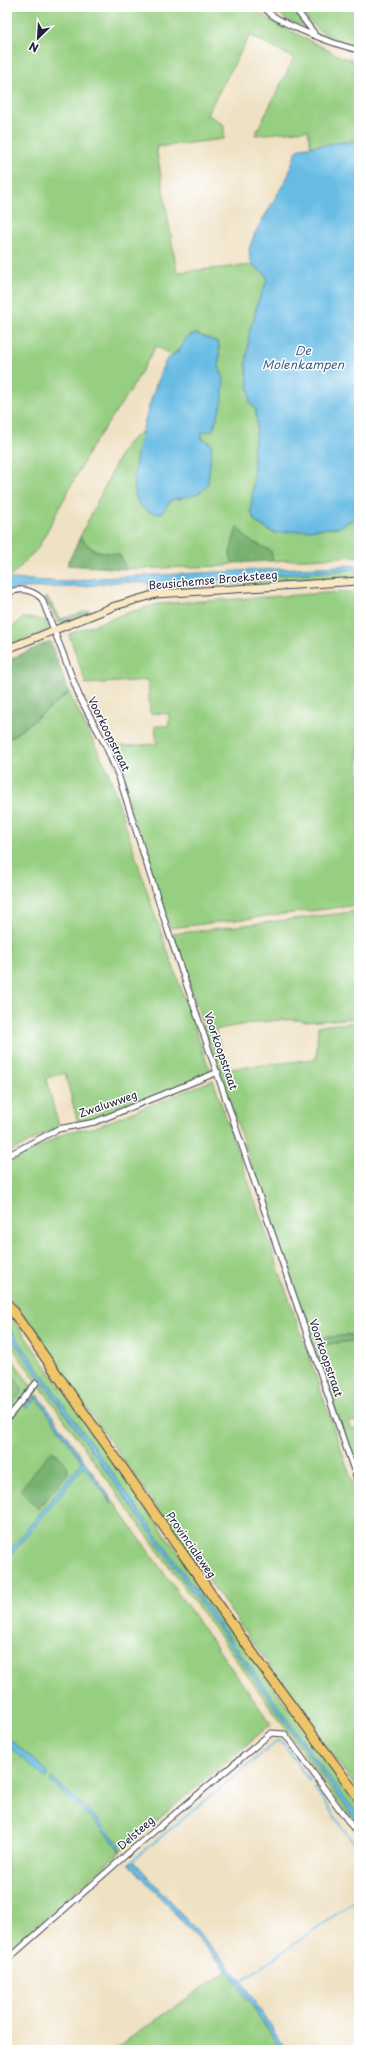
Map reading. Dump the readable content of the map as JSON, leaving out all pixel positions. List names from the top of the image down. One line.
{"streets":{"highway":["Provincialeweg"],"street":["Beusichemse Broeksteeg","Voorkoopstraat","Zwaluwweg","Delsteeg"]},"crossings":[["Beusichemse Broeksteeg","Voorkoopstraat"],["Voorkoopstraat","Zwaluwweg"]],"water":["De Molenkampen"],"north":"bottom left"}
